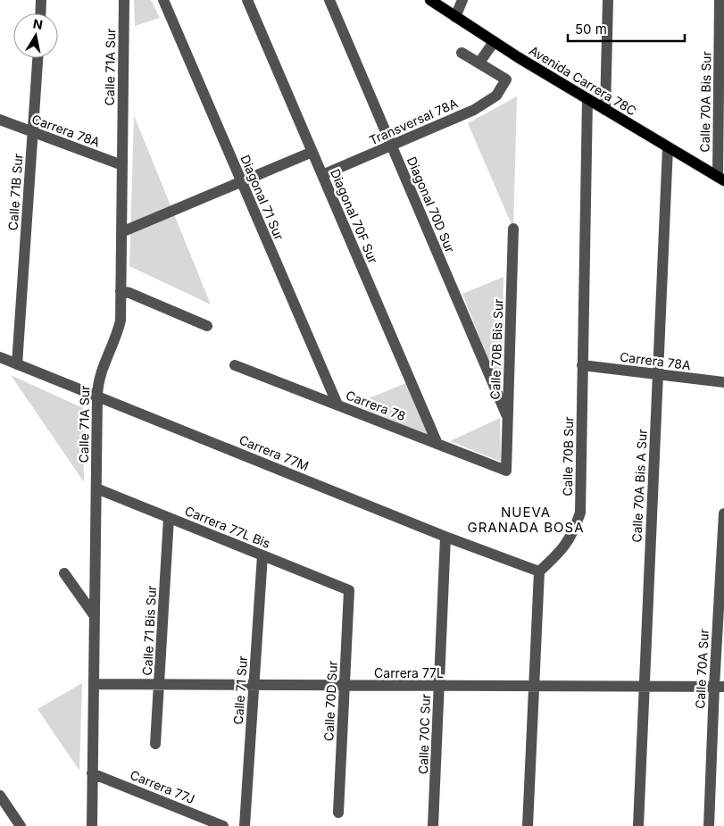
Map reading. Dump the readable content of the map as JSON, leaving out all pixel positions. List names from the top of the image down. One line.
{"streets":{"main road":["Avenida Carrera 78C"],"street":["Calle 71A Sur","Calle 70A Bis Sur","Transversal 78A","Carrera 78A","Calle 71B Sur","Diagonal 71 Sur","Diagonal 70D Sur","Diagonal 70F Sur","Calle 70B Bis Sur","Carrera 78","Carrera 77M","Calle 70B Sur","Calle 70A Bis A Sur","Carrera 77L Bis","Calle 71 Bis Sur","Calle 70A Sur","Carrera 77L","Calle 71 Sur","Calle 70D Sur","Calle 70C Sur","Carrera 77J"]},"crossings":[["Calle 71A Sur","Carrera 78A"],["Calle 71A Sur","Carrera 77M"],["Calle 71A Sur","Carrera 77L Bis"],["Calle 71A Sur","Carrera 77L"],["Calle 71A Sur","Carrera 77J"],["Avenida Carrera 78C","Calle 70A Bis Sur"],["Avenida Carrera 78C","Calle 70B Sur"],["Avenida Carrera 78C","Calle 70A Bis A Sur"],["Transversal 78A","Diagonal 70D Sur"],["Transversal 78A","Diagonal 70F Sur"],["Carrera 78A","Calle 71B Sur"],["Carrera 78A","Calle 70B Sur"],["Carrera 78A","Calle 70A Bis A Sur"],["Calle 71B Sur","Carrera 77M"],["Diagonal 71 Sur","Carrera 78"],["Diagonal 70D Sur","Calle 70B Bis Sur"],["Diagonal 70F Sur","Carrera 78"],["Calle 70B Bis Sur","Carrera 78"],["Carrera 77M","Calle 70B Sur"],["Carrera 77M","Calle 70C Sur"],["Calle 70A Bis A Sur","Carrera 77L"],["Carrera 77L Bis","Calle 71 Bis Sur"],["Carrera 77L Bis","Calle 71 Sur"],["Carrera 77L Bis","Calle 70D Sur"],["Calle 71 Bis Sur","Carrera 77L"],["Calle 70A Sur","Carrera 77L"],["Carrera 77L","Calle 71 Sur"],["Carrera 77L","Calle 70D Sur"],["Carrera 77L","Calle 70C Sur"]],"districts":["NUEVA GRANADA BOSA"],"scale_bar":"50 m","north":"top"}
